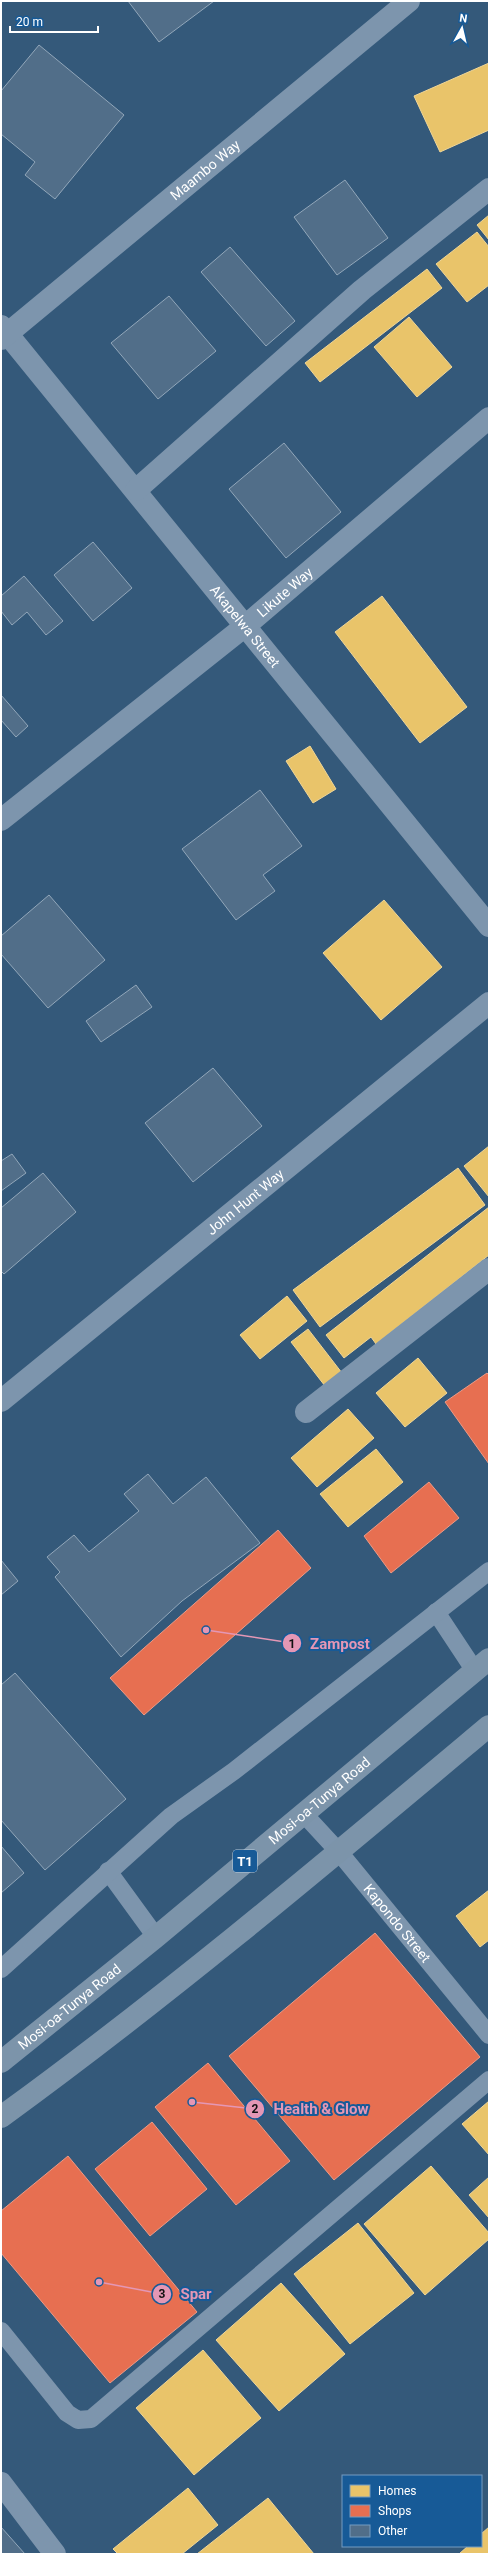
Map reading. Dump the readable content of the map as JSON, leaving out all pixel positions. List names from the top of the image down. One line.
{"streets":{"highway":["Mosi-oa-Tunya Road","T1"],"street":["Maambo Way","Likute Way","Akapelwa Street","John Hunt Way"],"lane":["Kapondo Street"]},"crossings":[["Maambo Way","Akapelwa Street"],["Likute Way","Akapelwa Street"],["Mosi-oa-Tunya Road","Kapondo Street"]],"places":["Zampost","Health & Glow","Spar"],"legend":["Homes","Shops","Other"],"scale_bar":"20 m","north":"top"}
